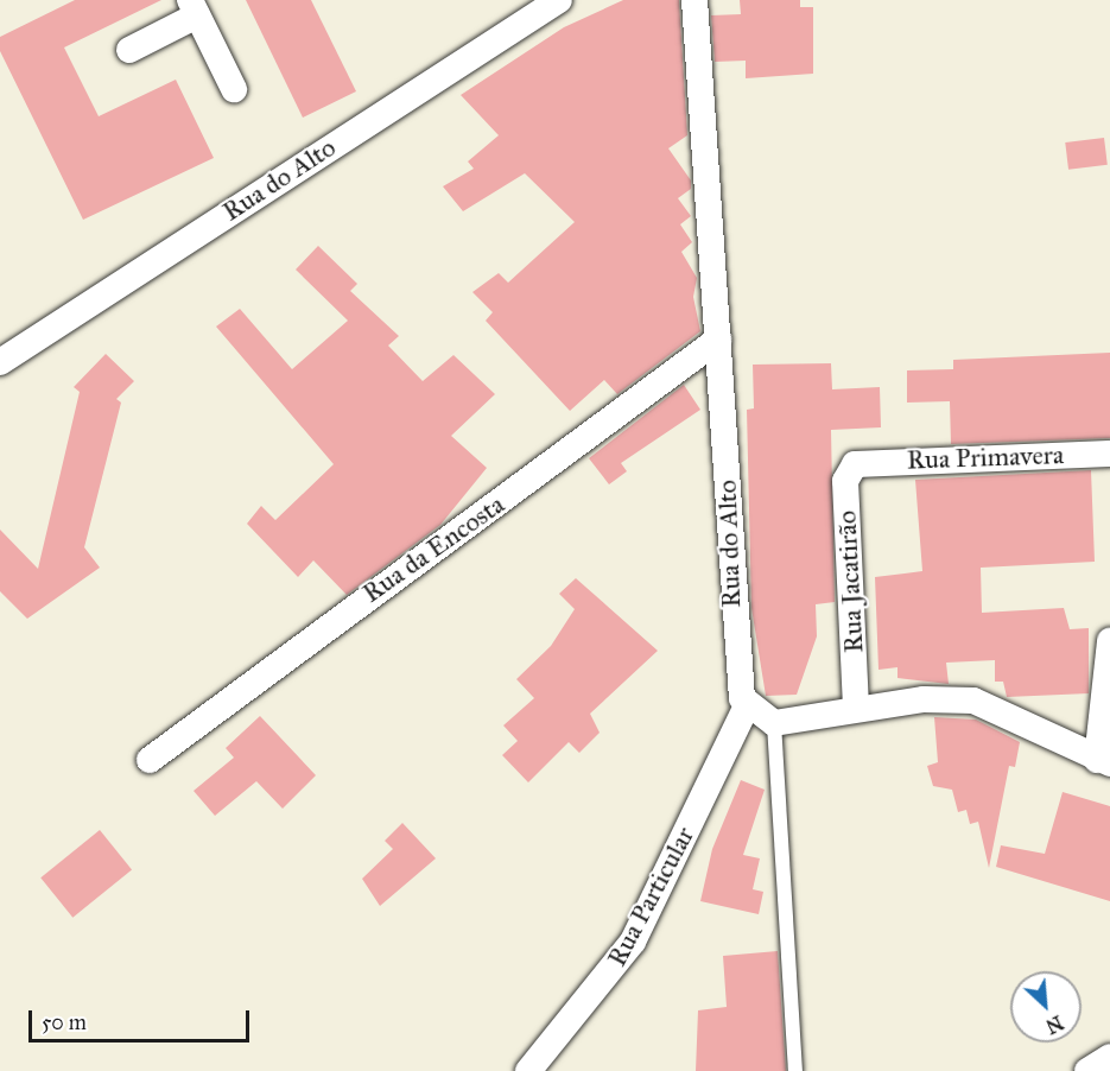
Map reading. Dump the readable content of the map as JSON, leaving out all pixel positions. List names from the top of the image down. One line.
{"streets":{"street":["Rua do Alto","Rua Primavera","Rua da Encosta","Rua Jacatirão","Rua Particular"]},"crossings":[["Rua do Alto","Rua da Encosta"],["Rua do Alto","Rua Particular"],["Rua Primavera","Rua Jacatirão"]],"scale_bar":"50 m","north":"bottom right"}
